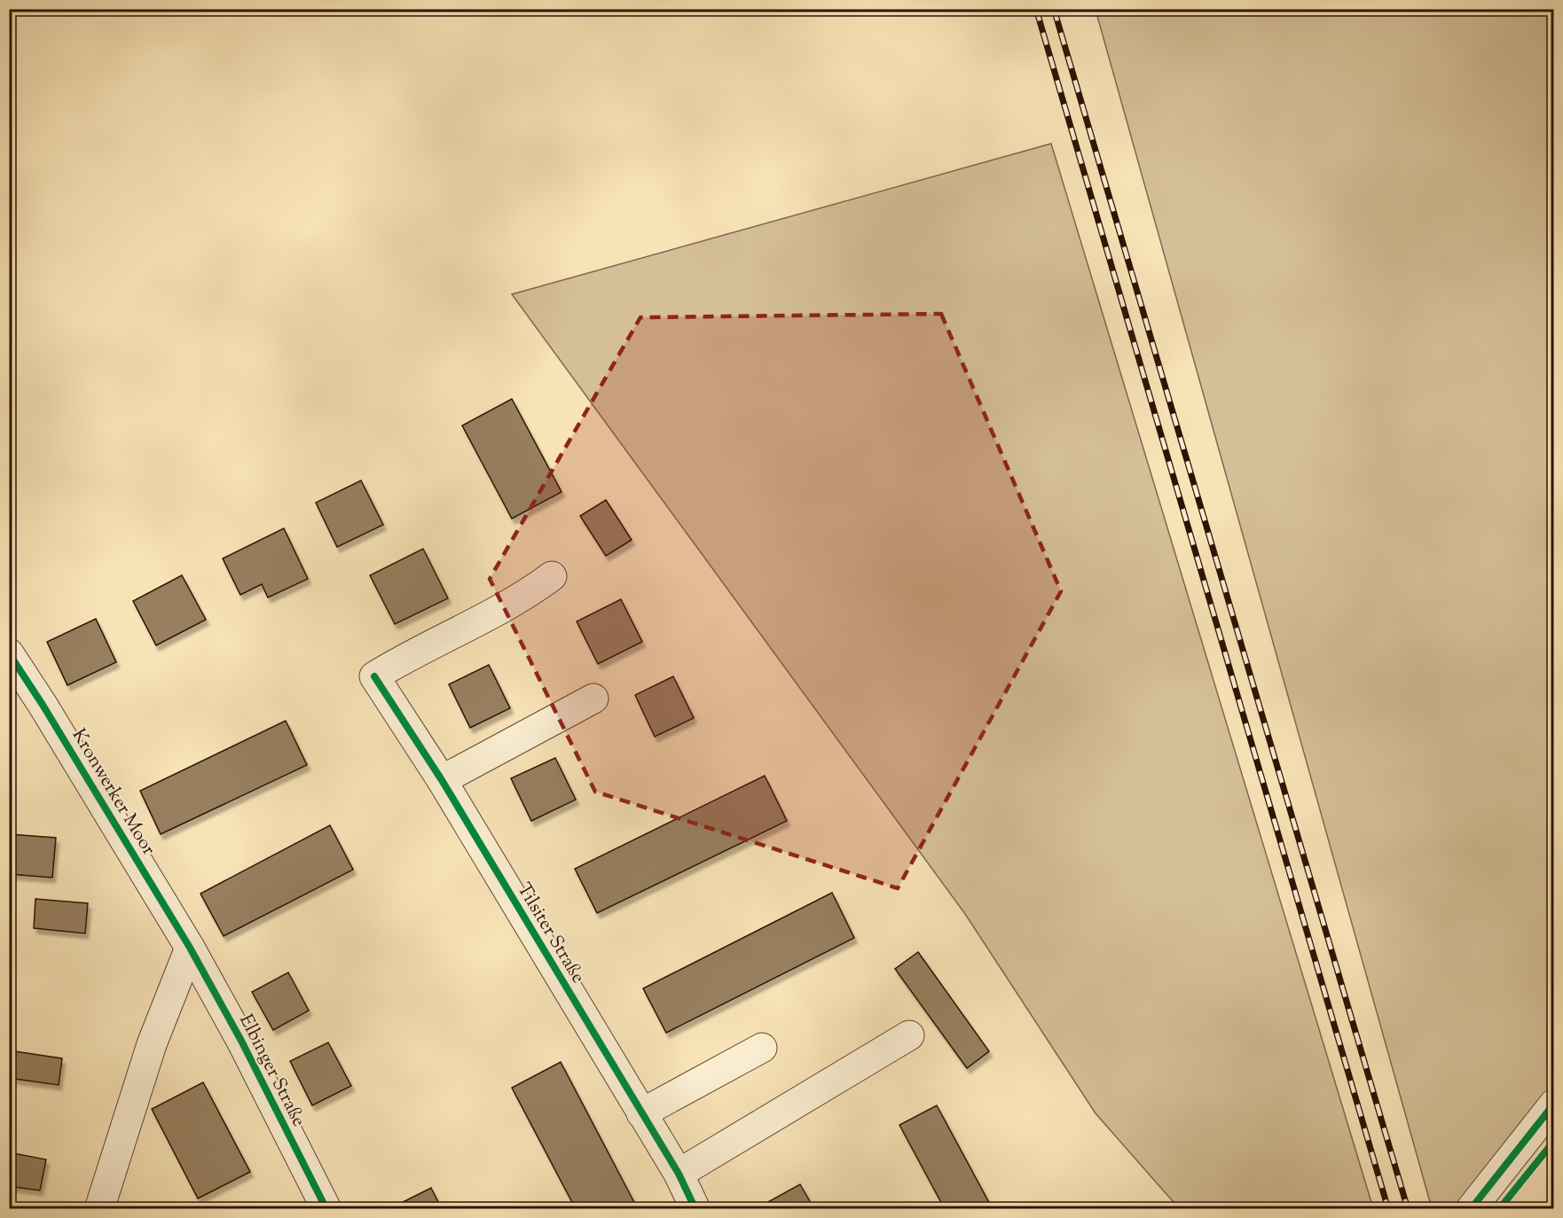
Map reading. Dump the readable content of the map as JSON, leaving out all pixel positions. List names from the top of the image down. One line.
{"streets":{"street":["Kronwerker Moor","Tilsiter Straße","Elbinger Straße"]},"crossings":[["Kronwerker Moor","Elbinger Straße"]]}
